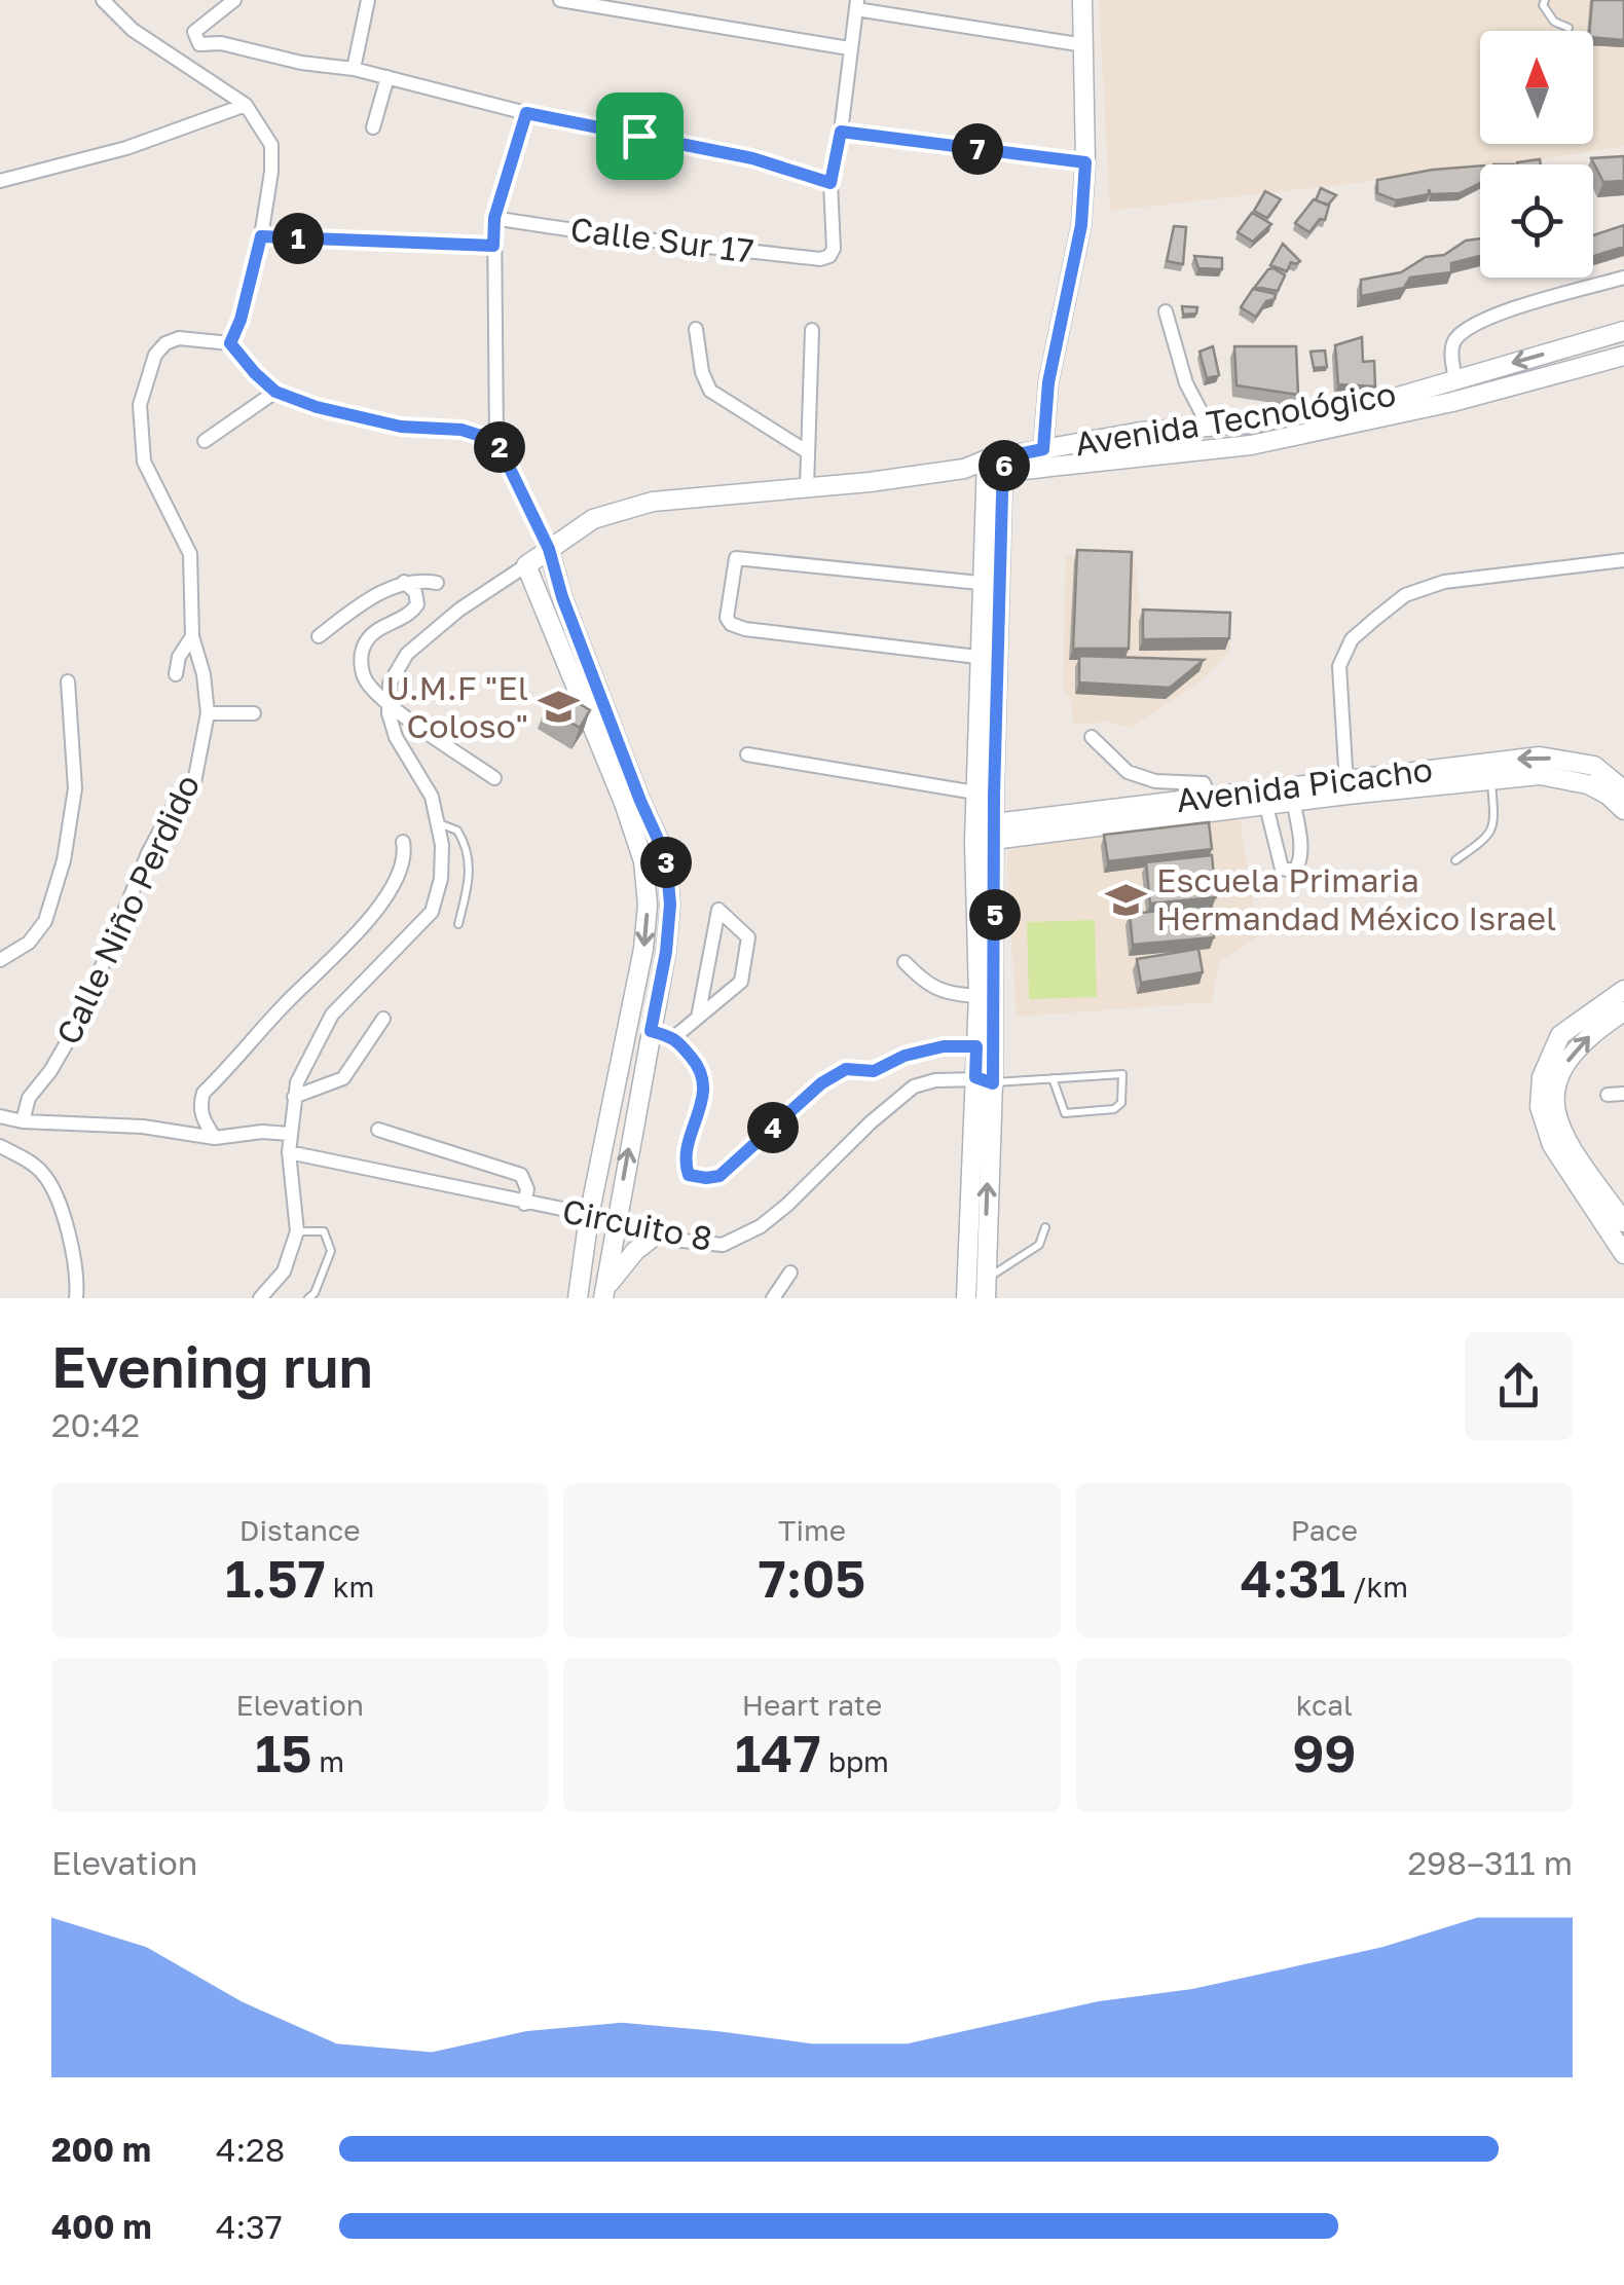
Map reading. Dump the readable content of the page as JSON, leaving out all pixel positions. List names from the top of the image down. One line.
{"streets":{"main road":["Avenida Tecnológico","Avenida Picacho"],"street":["Calle Sur 17","Calle Niño Perdido","Circuito 8"]},"places":{"school or university":["U.M.F \"El Coloso\"","Escuela Primaria Hermandad México Israel"]},"north":"top","page":{"pins":["7","1","2","6","3","5","4"],"heading":["Evening run","20:42"],"stats":[["Distance","1.57 km"],["Time","7:05"],["Pace","4:31 /km"],["Elevation","15 m"],["Heart rate","147 bpm"],["kcal","99"]],"chart":["Elevation","298–311 m"],"list":[{"name":"200 m","note":"4:28"},{"name":"400 m","note":"4:37"}]}}
